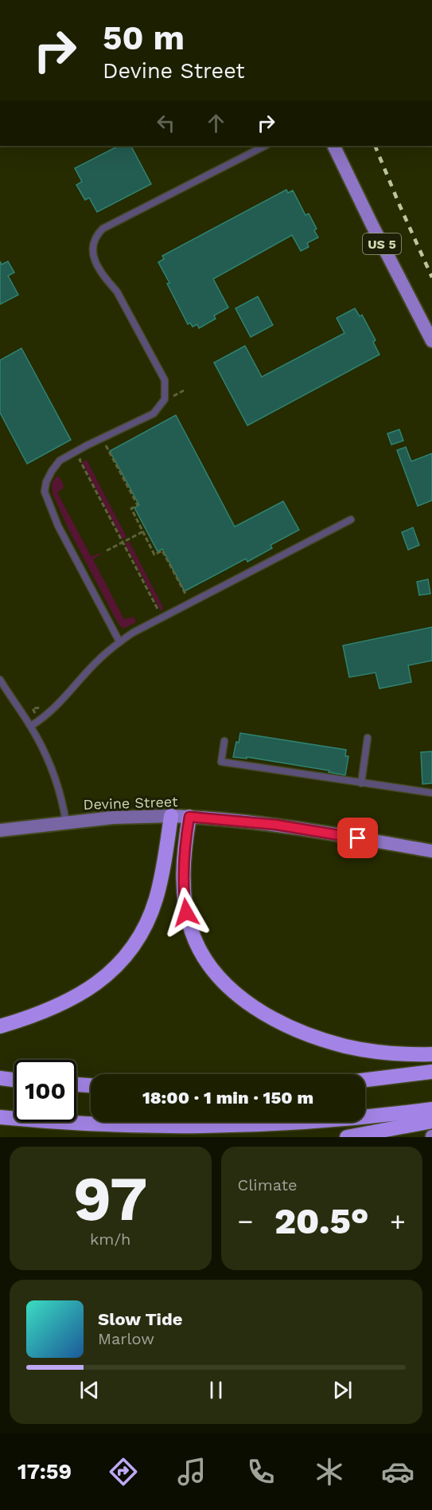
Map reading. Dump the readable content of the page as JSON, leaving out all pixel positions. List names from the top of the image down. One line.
{"streets":{"main road":["US 5","Devine Street"]},"page":{"turn":["50 m","Devine Street"],"limit":"100","trip":"18:00 · 1 min · 150 m","tile":[["97","km/h"],"Climate"],"heat":["−","20.5°","+"],"song":["Slow Tide","Marlow"],"tabs":"17:59"}}
